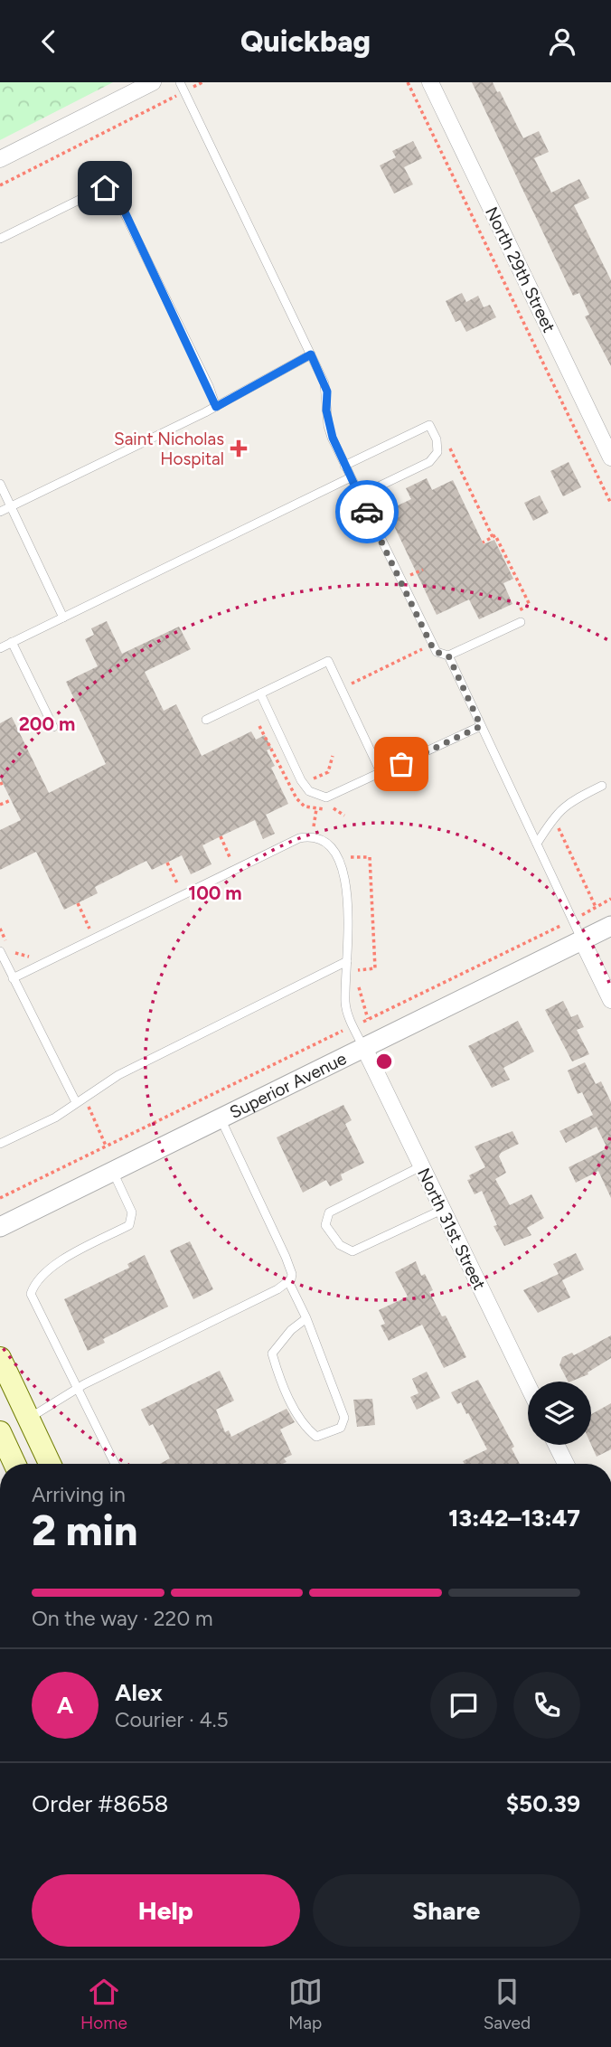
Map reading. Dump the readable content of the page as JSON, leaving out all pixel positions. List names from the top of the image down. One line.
{"streets":{"street":["North 29th Street","Superior Avenue","North 31st Street"]},"crossings":[["Superior Avenue","North 31st Street"]],"places":{"health":["Saint Nicholas Hospital"]},"page":{"header":"Quickbag","heading":["2 min","Arriving in","13:42–13:47"],"panel":["Alex","Courier · 4.5","Order #8658","$50.39"],"bar":"On the way · 220 m","round":"A","buttons":["Help","Share"],"tabs":["Home","Map","Saved"]},"rings":["200 m","100 m"]}
